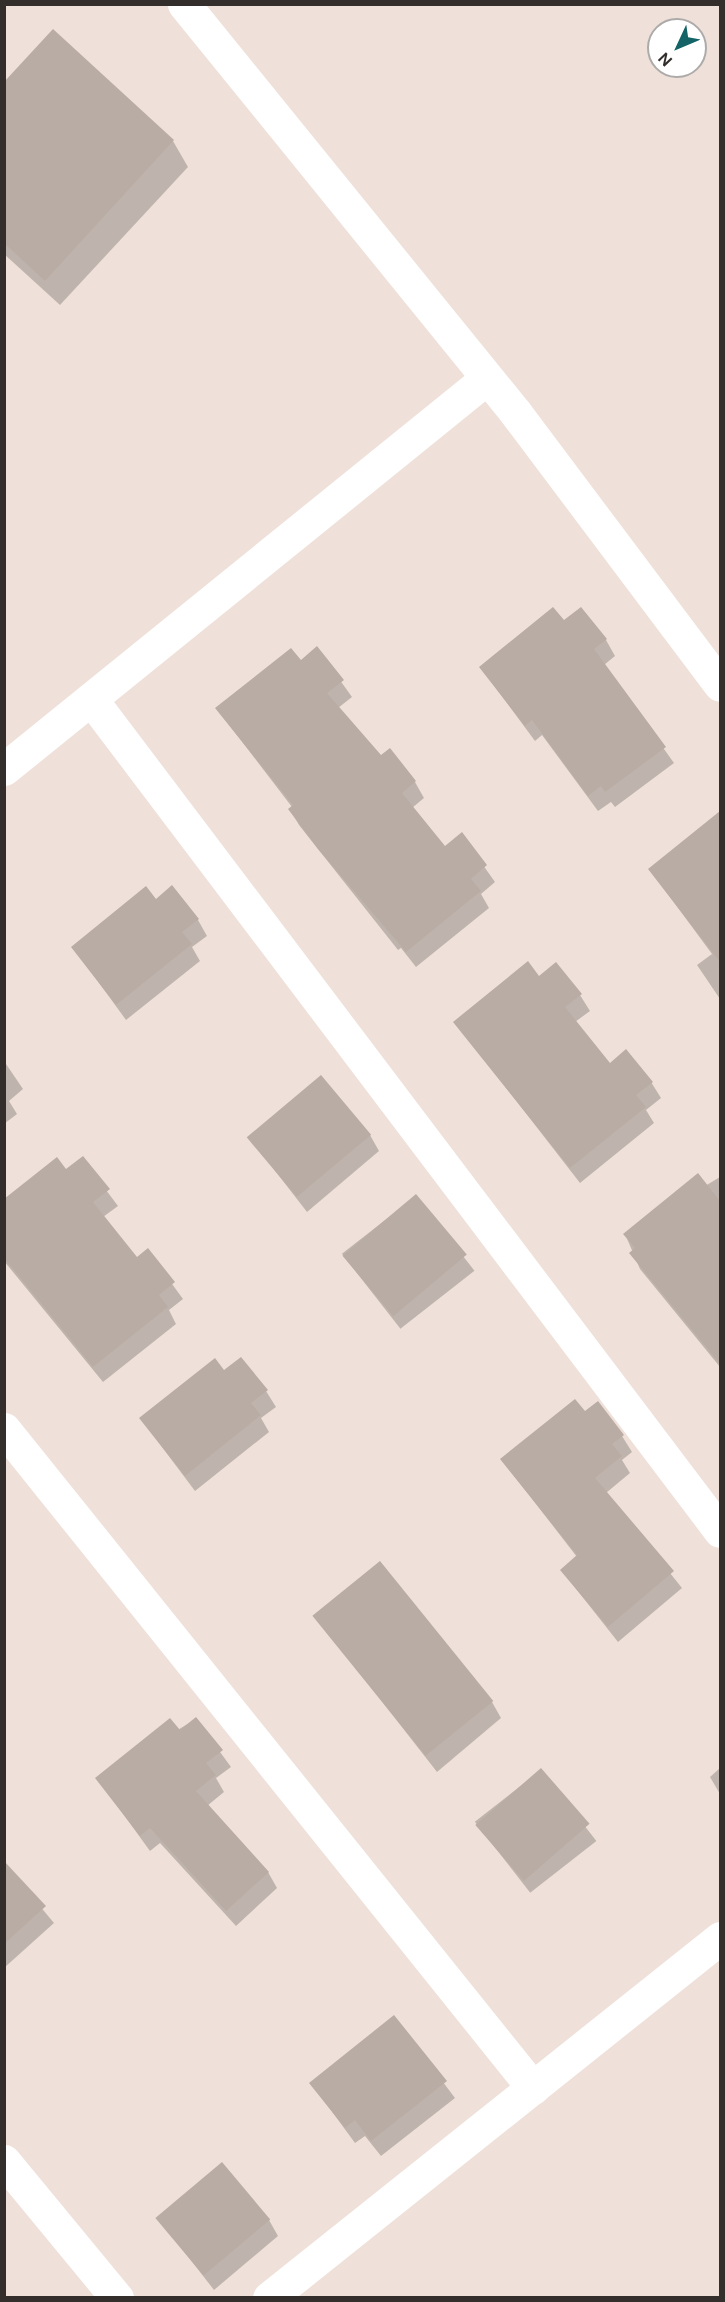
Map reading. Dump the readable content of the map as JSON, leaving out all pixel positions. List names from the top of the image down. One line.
{"north":"bottom left"}
